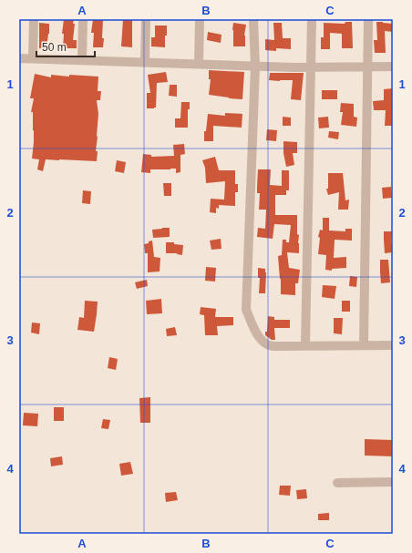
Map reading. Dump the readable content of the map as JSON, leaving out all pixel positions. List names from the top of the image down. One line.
{"scale_bar":"50 m","grid":{"columns":["A","B","C"],"rows":["1","2","3","4"]}}
